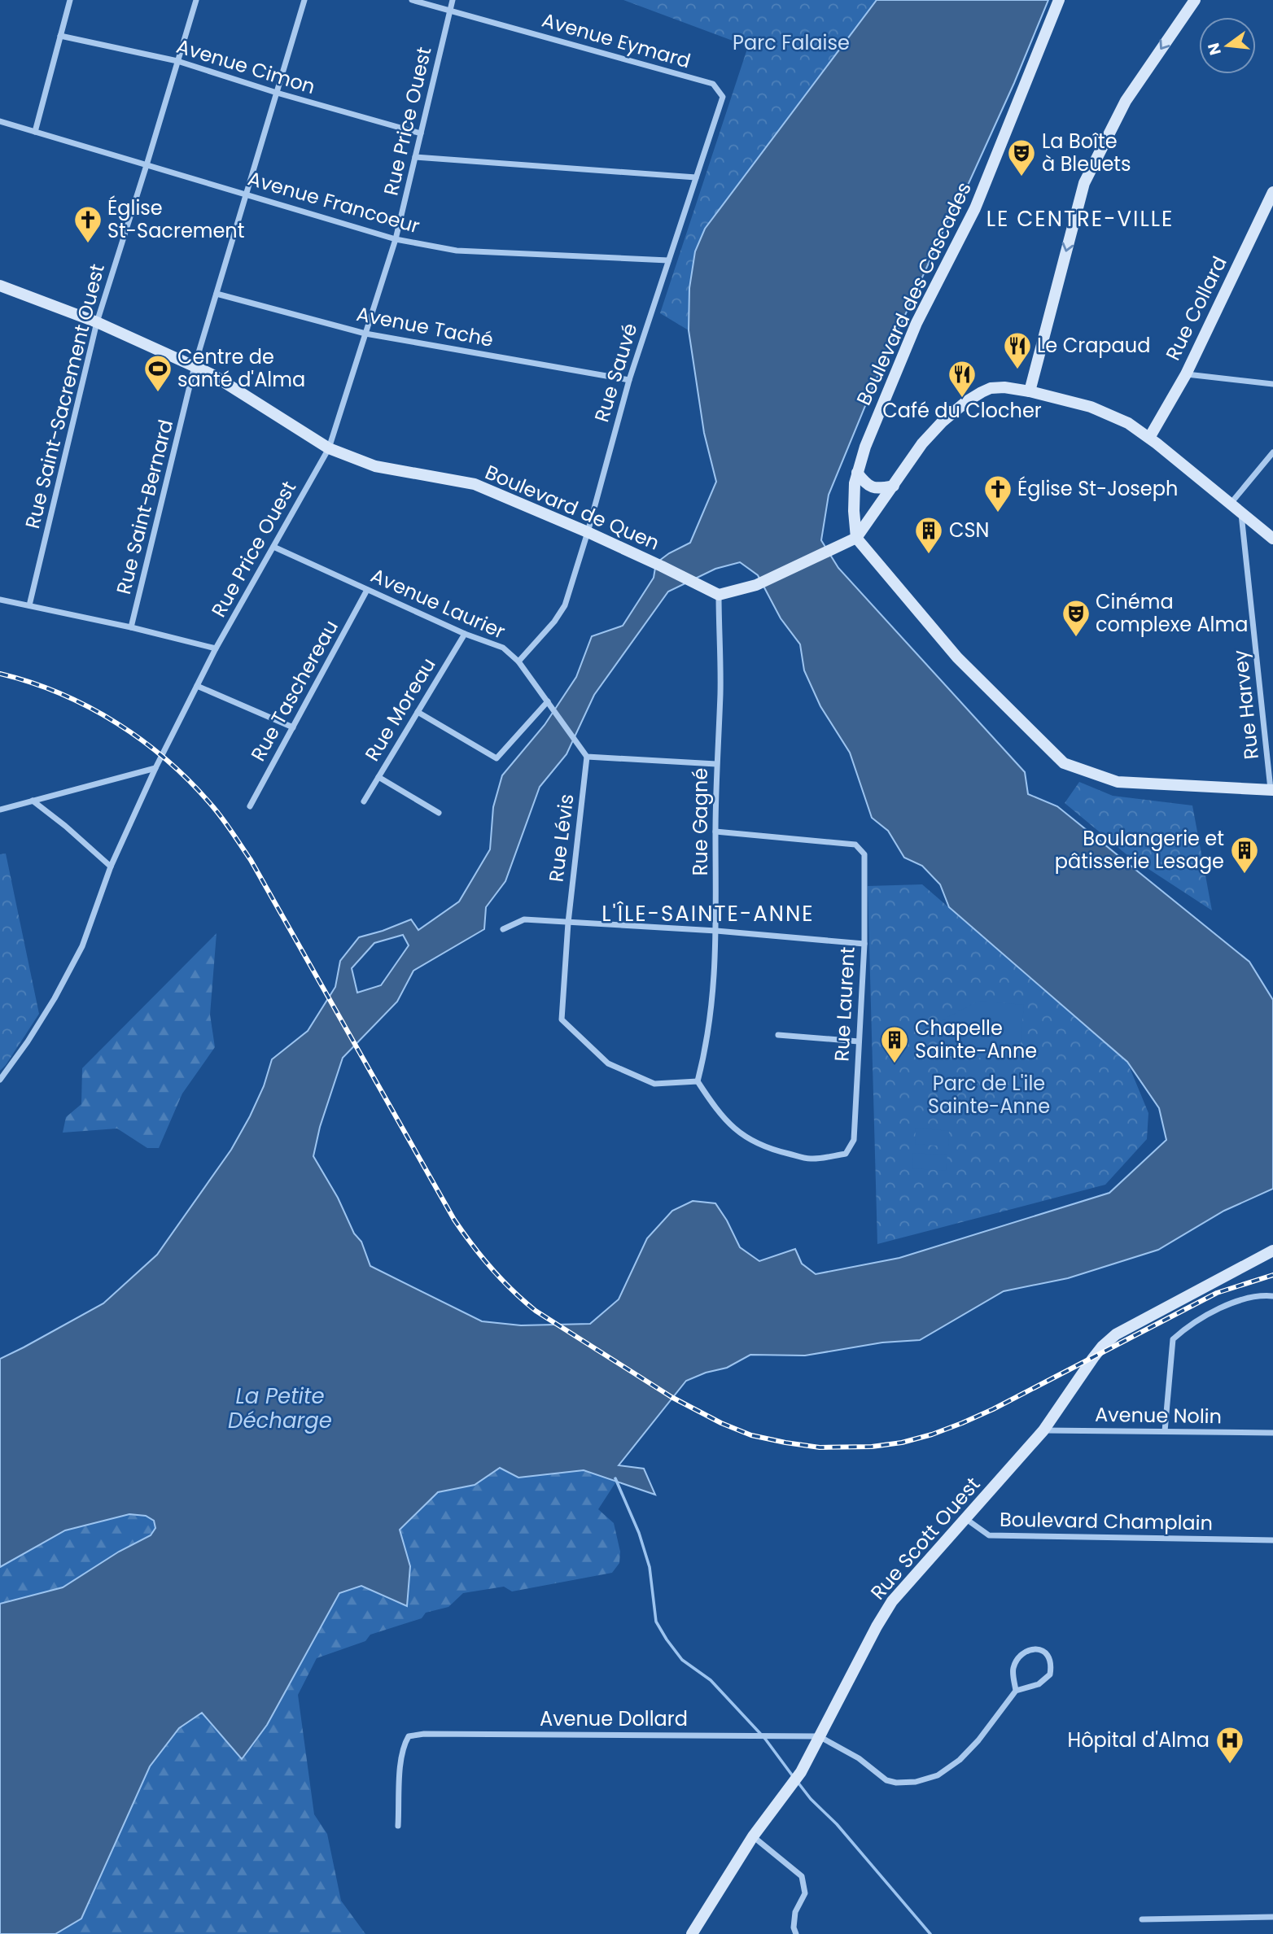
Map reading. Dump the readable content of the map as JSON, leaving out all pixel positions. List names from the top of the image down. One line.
{"streets":{"street":["Avenue Eymard","Avenue Cimon","Rue Price Ouest","Avenue Francoeur","Boulevard des Cascades","Rue Collard","Avenue Taché","Rue Sauvé","Rue Saint-Sacrement Ouest","Rue Saint-Bernard","Boulevard de Quen","Avenue Laurier","Rue Taschereau","Rue Harvey","Rue Moreau","Rue Gagné","Rue Lévis","Rue Laurent","Avenue Nolin","Boulevard Champlain","Rue Scott Ouest","Avenue Dollard"]},"crossings":[["Avenue Eymard","Rue Price Ouest"],["Avenue Eymard","Rue Sauvé"],["Avenue Cimon","Rue Price Ouest"],["Avenue Cimon","Rue Saint-Sacrement Ouest"],["Avenue Cimon","Rue Saint-Bernard"],["Rue Price Ouest","Avenue Francoeur"],["Rue Price Ouest","Avenue Taché"],["Rue Price Ouest","Boulevard de Quen"],["Rue Price Ouest","Avenue Laurier"],["Avenue Francoeur","Rue Sauvé"],["Avenue Francoeur","Rue Saint-Sacrement Ouest"],["Avenue Francoeur","Rue Saint-Bernard"],["Avenue Taché","Rue Sauvé"],["Avenue Taché","Rue Saint-Bernard"],["Rue Sauvé","Boulevard de Quen"],["Rue Sauvé","Avenue Laurier"],["Rue Saint-Sacrement Ouest","Boulevard de Quen"],["Rue Saint-Bernard","Boulevard de Quen"],["Boulevard de Quen","Rue Gagné"],["Avenue Laurier","Rue Taschereau"],["Avenue Laurier","Rue Moreau"],["Avenue Laurier","Rue Lévis"],["Rue Gagné","Rue Lévis"],["Rue Gagné","Rue Laurent"],["Rue Lévis","Rue Laurent"],["Avenue Nolin","Rue Scott Ouest"],["Boulevard Champlain","Rue Scott Ouest"],["Rue Scott Ouest","Avenue Dollard"]],"districts":["LE CENTRE-VILLE","L'ÎLE-SAINTE-ANNE"],"water":["La Petite Décharge"],"parks":["Parc Falaise","Parc de L'ile Sainte-Anne"],"places":{"theatre":["La Boîte à Bleuets","Cinéma complexe Alma"],"church":["Église St-Sacrement","Église St-Joseph"],"restaurant":["Le Crapaud","Café du Clocher"],"sports":["Centre de santé d'Alma"],"building":["CSN","Boulangerie et pâtisserie Lesage","Chapelle Sainte-Anne"],"hospital":["Hôpital d'Alma"]},"north":"left"}
